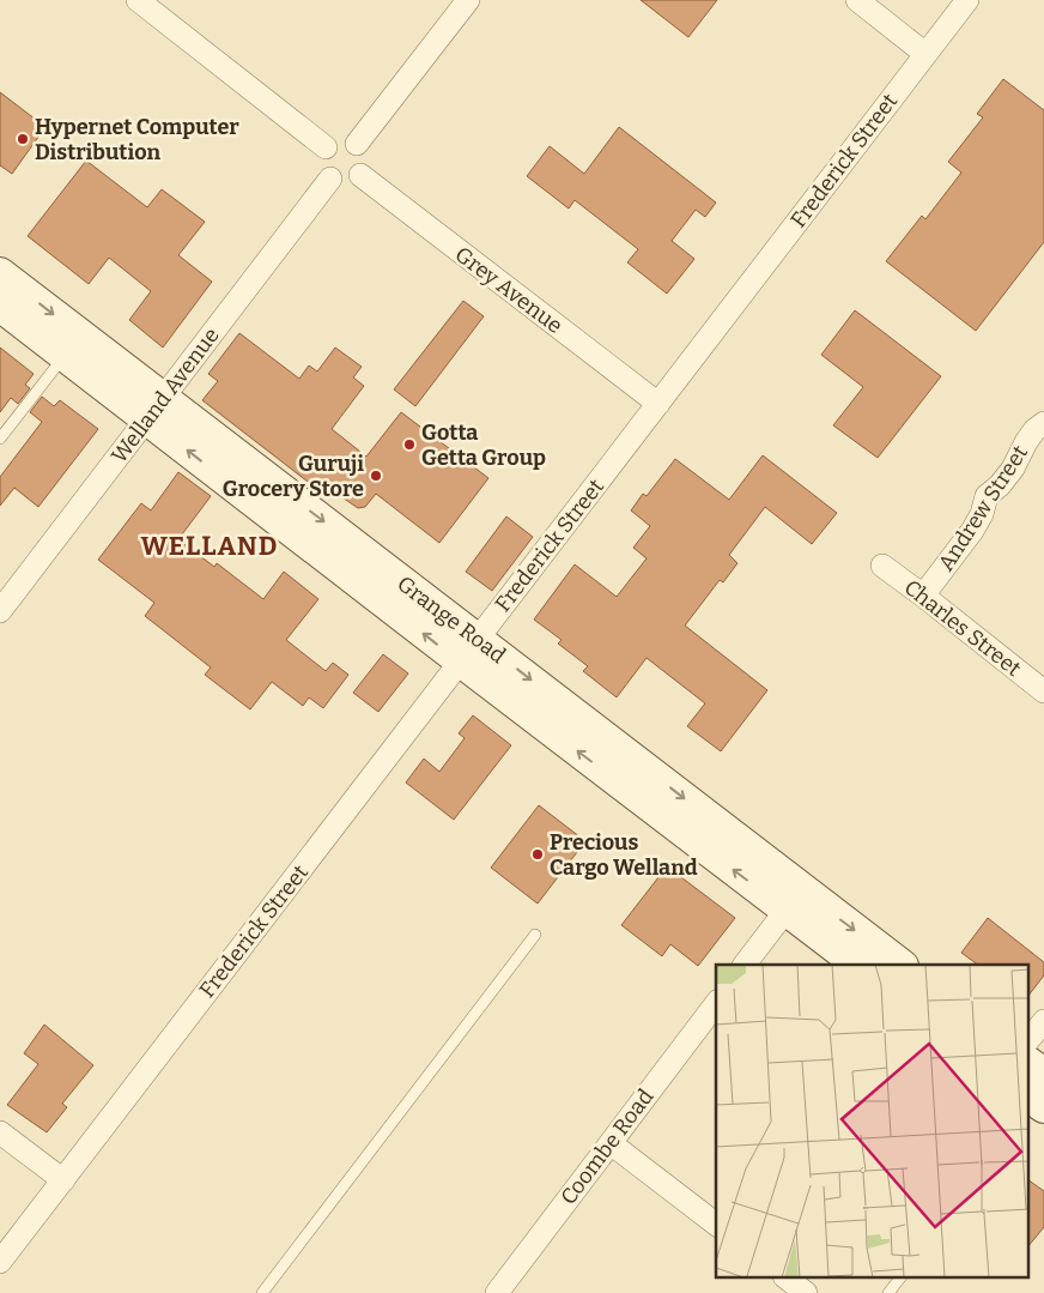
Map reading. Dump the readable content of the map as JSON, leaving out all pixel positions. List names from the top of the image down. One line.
{"streets":{"main road":["Grange Road"],"street":["Frederick Street","Grey Avenue","Welland Avenue","Andrew Street","Charles Street","Coombe Road"]},"crossings":[["Frederick Street","Grey Avenue"],["Frederick Street","Grange Road"],["Grey Avenue","Welland Avenue"],["Welland Avenue","Grange Road"],["Andrew Street","Charles Street"]],"districts":["WELLAND"],"places":["Hypernet Computer Distribution","Gotta Getta Group","Guruji Grocery Store","Precious Cargo Welland"]}
